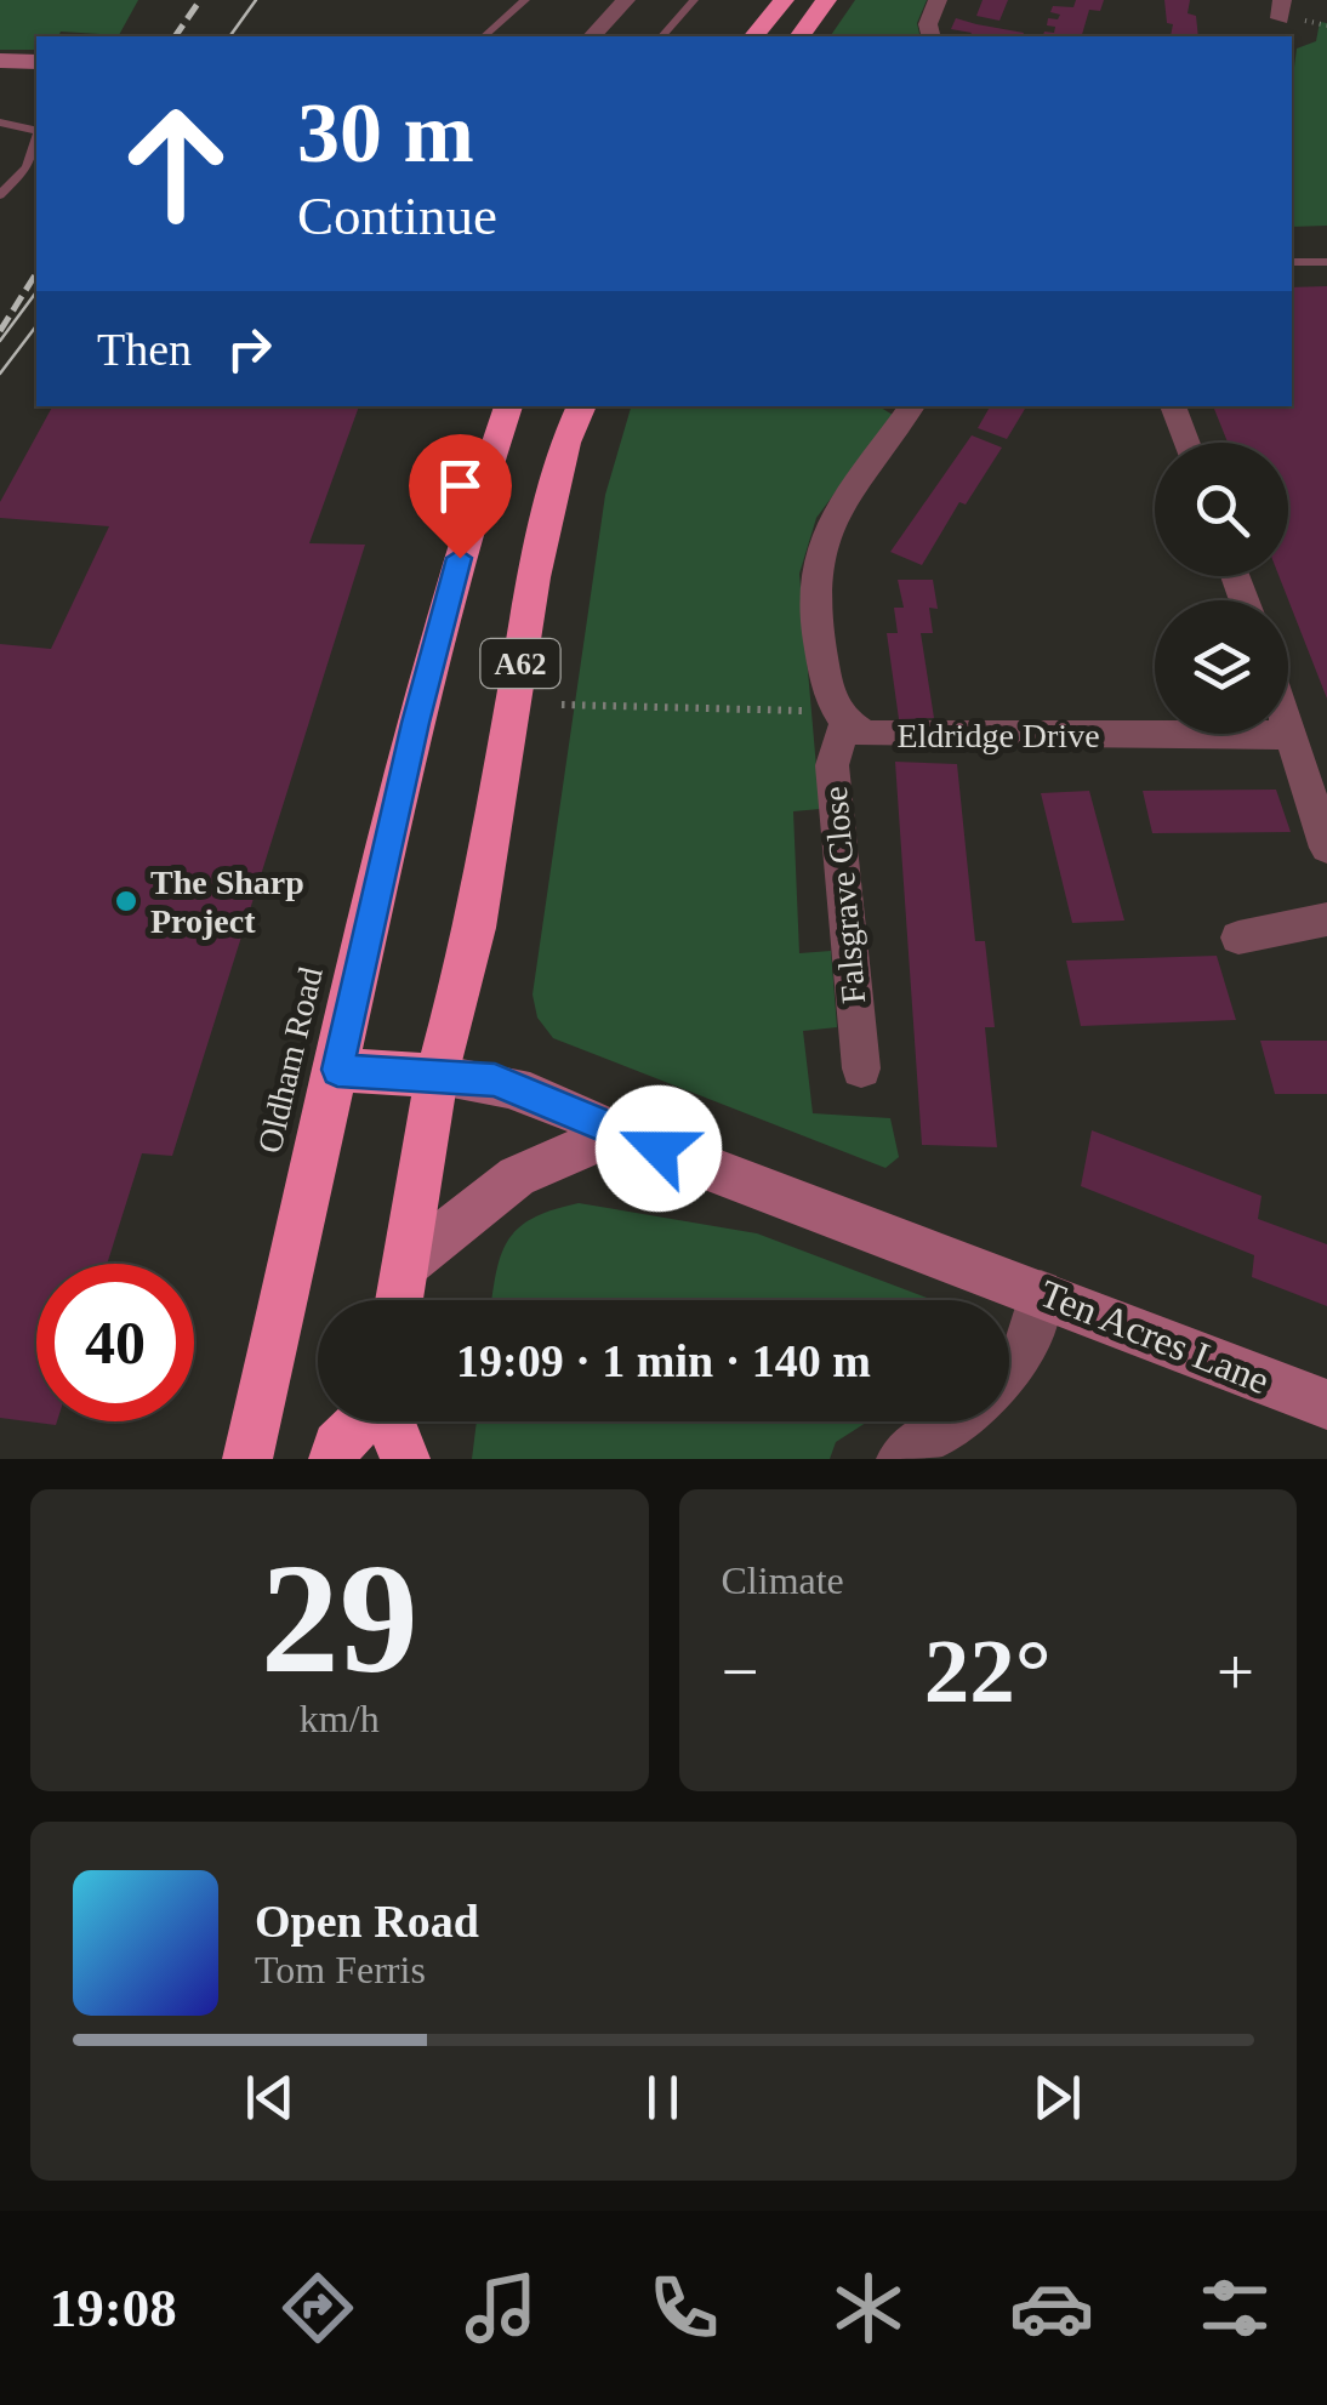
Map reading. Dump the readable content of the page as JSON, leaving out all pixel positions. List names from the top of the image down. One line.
{"streets":{"highway":["A62","Oldham Road"],"street":["Eldridge Drive","Falsgrave Close","Ten Acres Lane"]},"crossings":[["A62","Ten Acres Lane"],["Eldridge Drive","Falsgrave Close"]],"places":["The Sharp Project"],"page":{"turn":["30 m","Continue"],"then":"Then","limit":"40","trip":"19:09 · 1 min · 140 m","tile":[["29","km/h"],"Climate"],"heat":["−","22°","+"],"song":["Open Road","Tom Ferris"],"tabs":"19:08"}}
